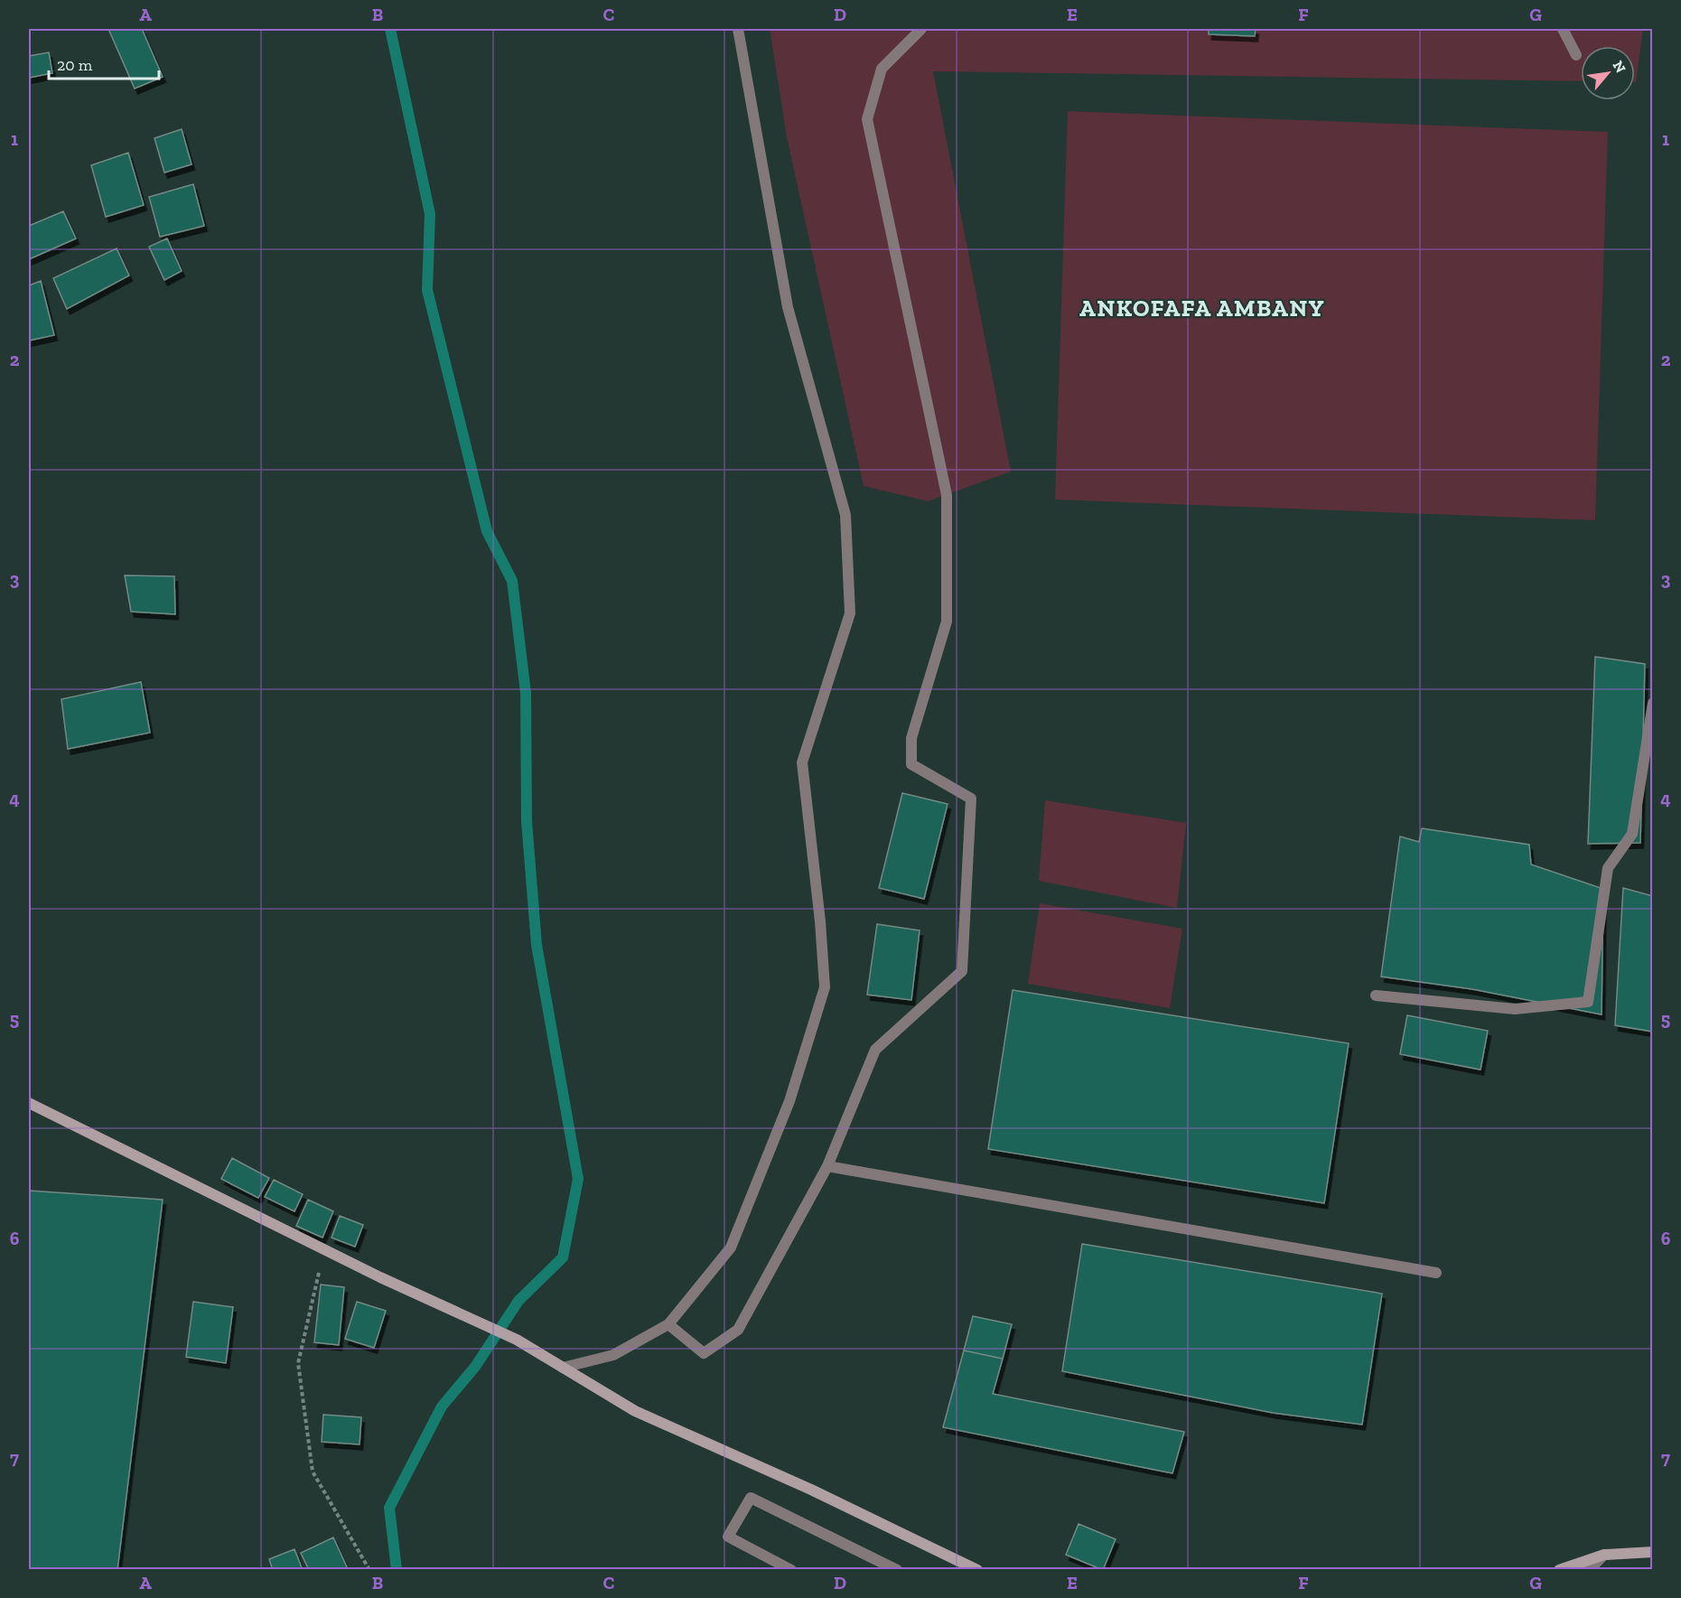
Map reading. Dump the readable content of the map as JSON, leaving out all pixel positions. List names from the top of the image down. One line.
{"districts":["ANKOFAFA AMBANY"],"scale_bar":"20 m","north":"top right","grid":{"columns":["A","B","C","D","E","F","G"],"rows":["1","2","3","4","5","6","7"]}}
